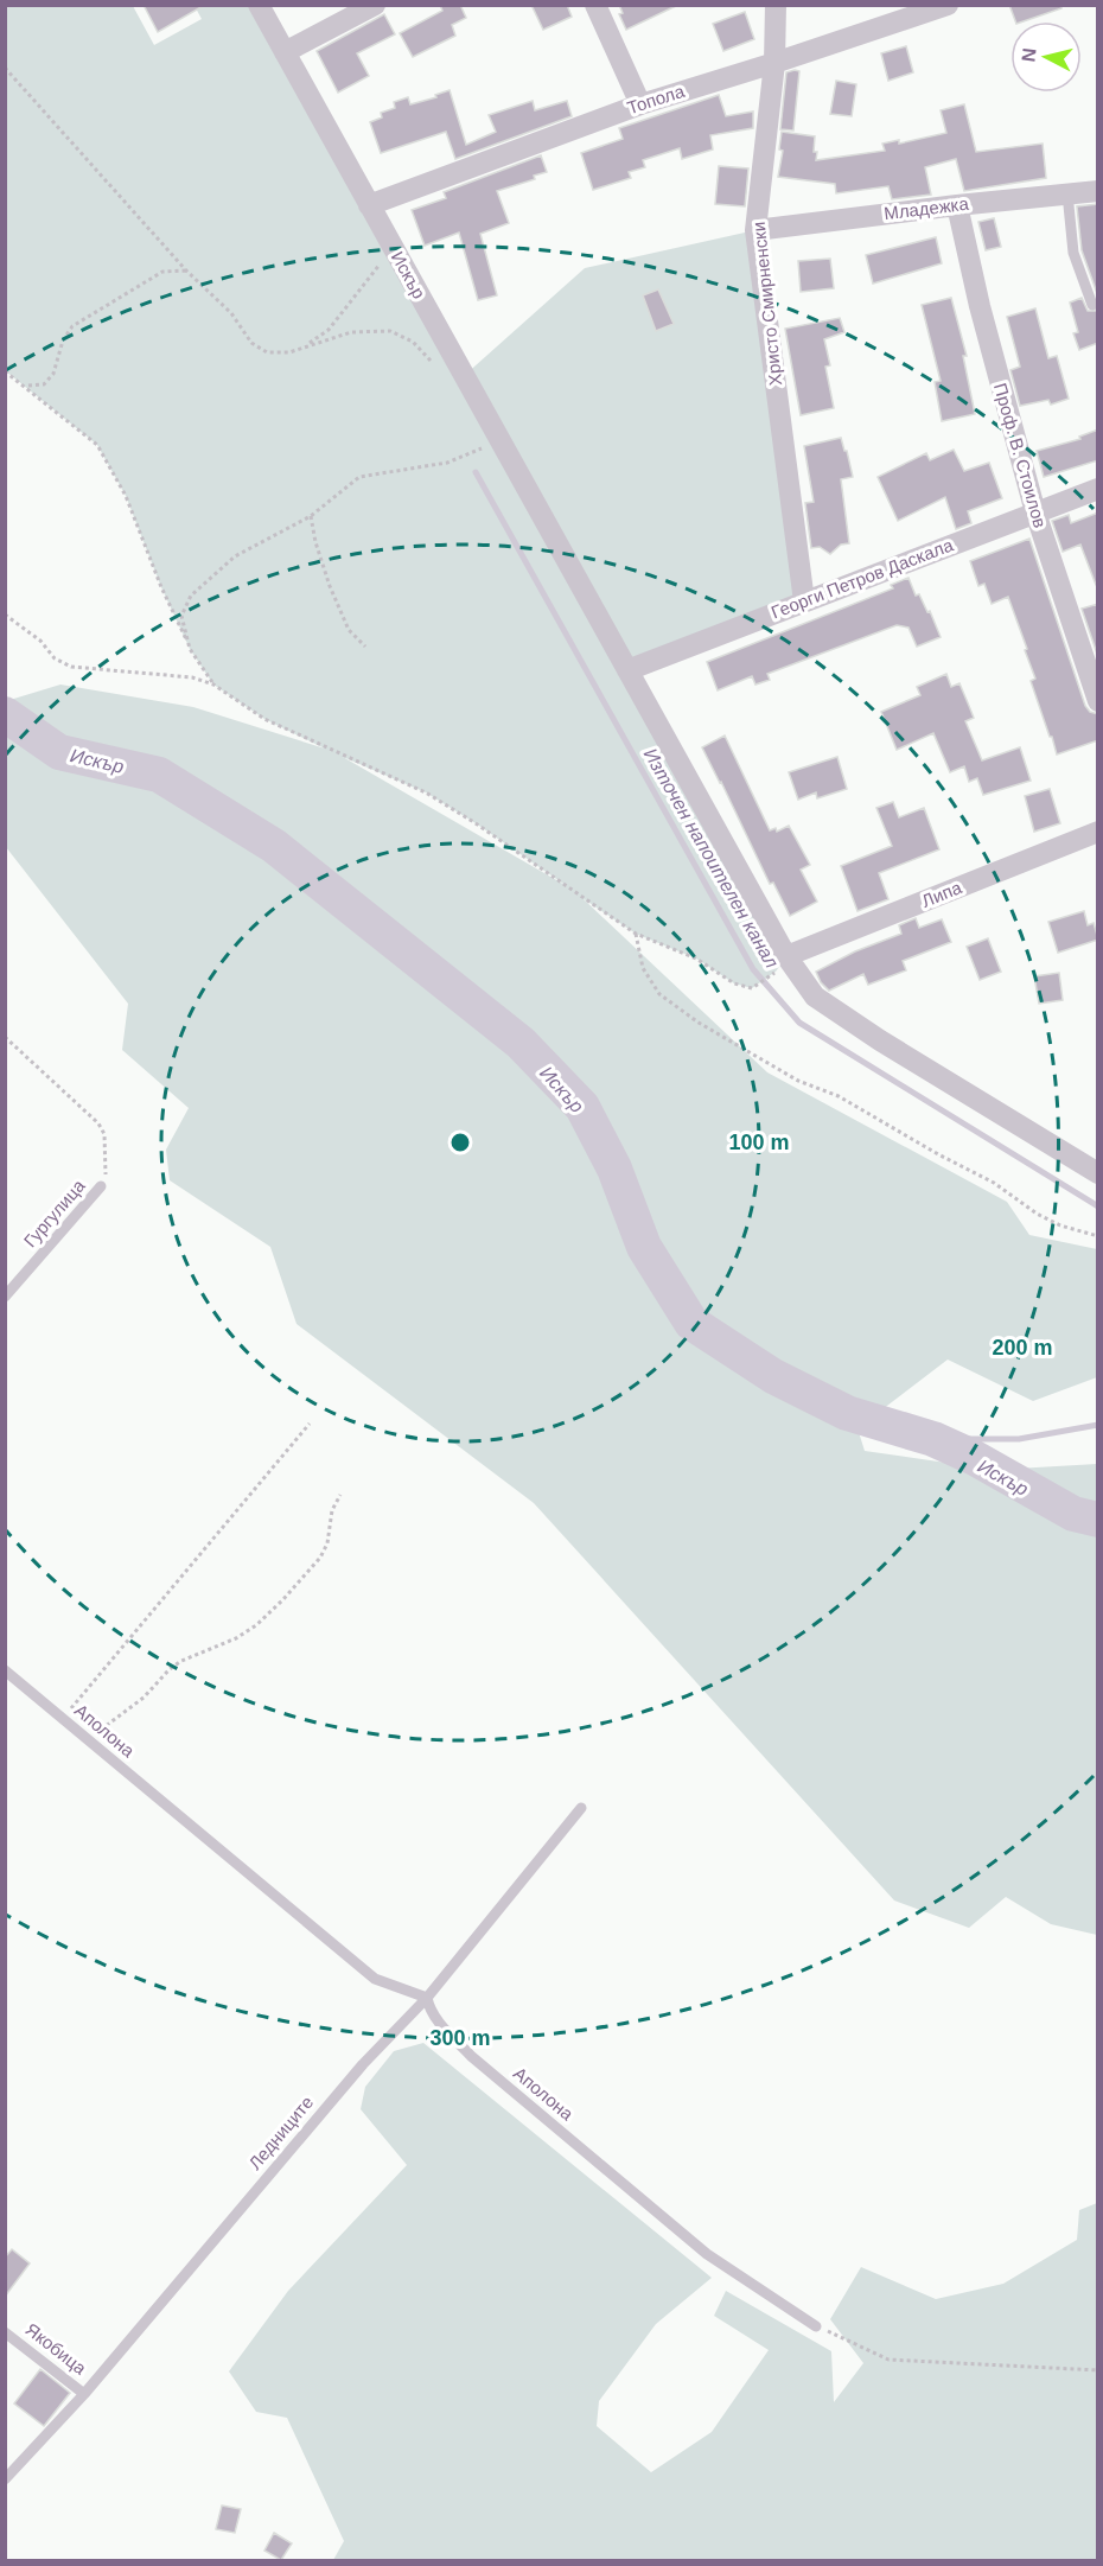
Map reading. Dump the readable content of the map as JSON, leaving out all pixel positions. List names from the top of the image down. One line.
{"streets":{"street":["Топола","Младежка","Искър","Христо Смирненски","Проф. В. Стоилов","Георги Петров Даскала","Липа"],"lane":["Гургулица","Аполона","Ледниците","Якобица"]},"crossings":[["Топола","Искър"],["Топола","Христо Смирненски"],["Младежка","Христо Смирненски"],["Младежка","Проф. В. Стоилов"],["Искър","Георги Петров Даскала"],["Искър","Липа"],["Христо Смирненски","Георги Петров Даскала"],["Проф. В. Стоилов","Георги Петров Даскала"],["Аполона","Ледниците"],["Ледниците","Якобица"]],"water":["Искър","Източен напоителен канал"],"north":"left","rings":["100 m","200 m","300 m"]}
